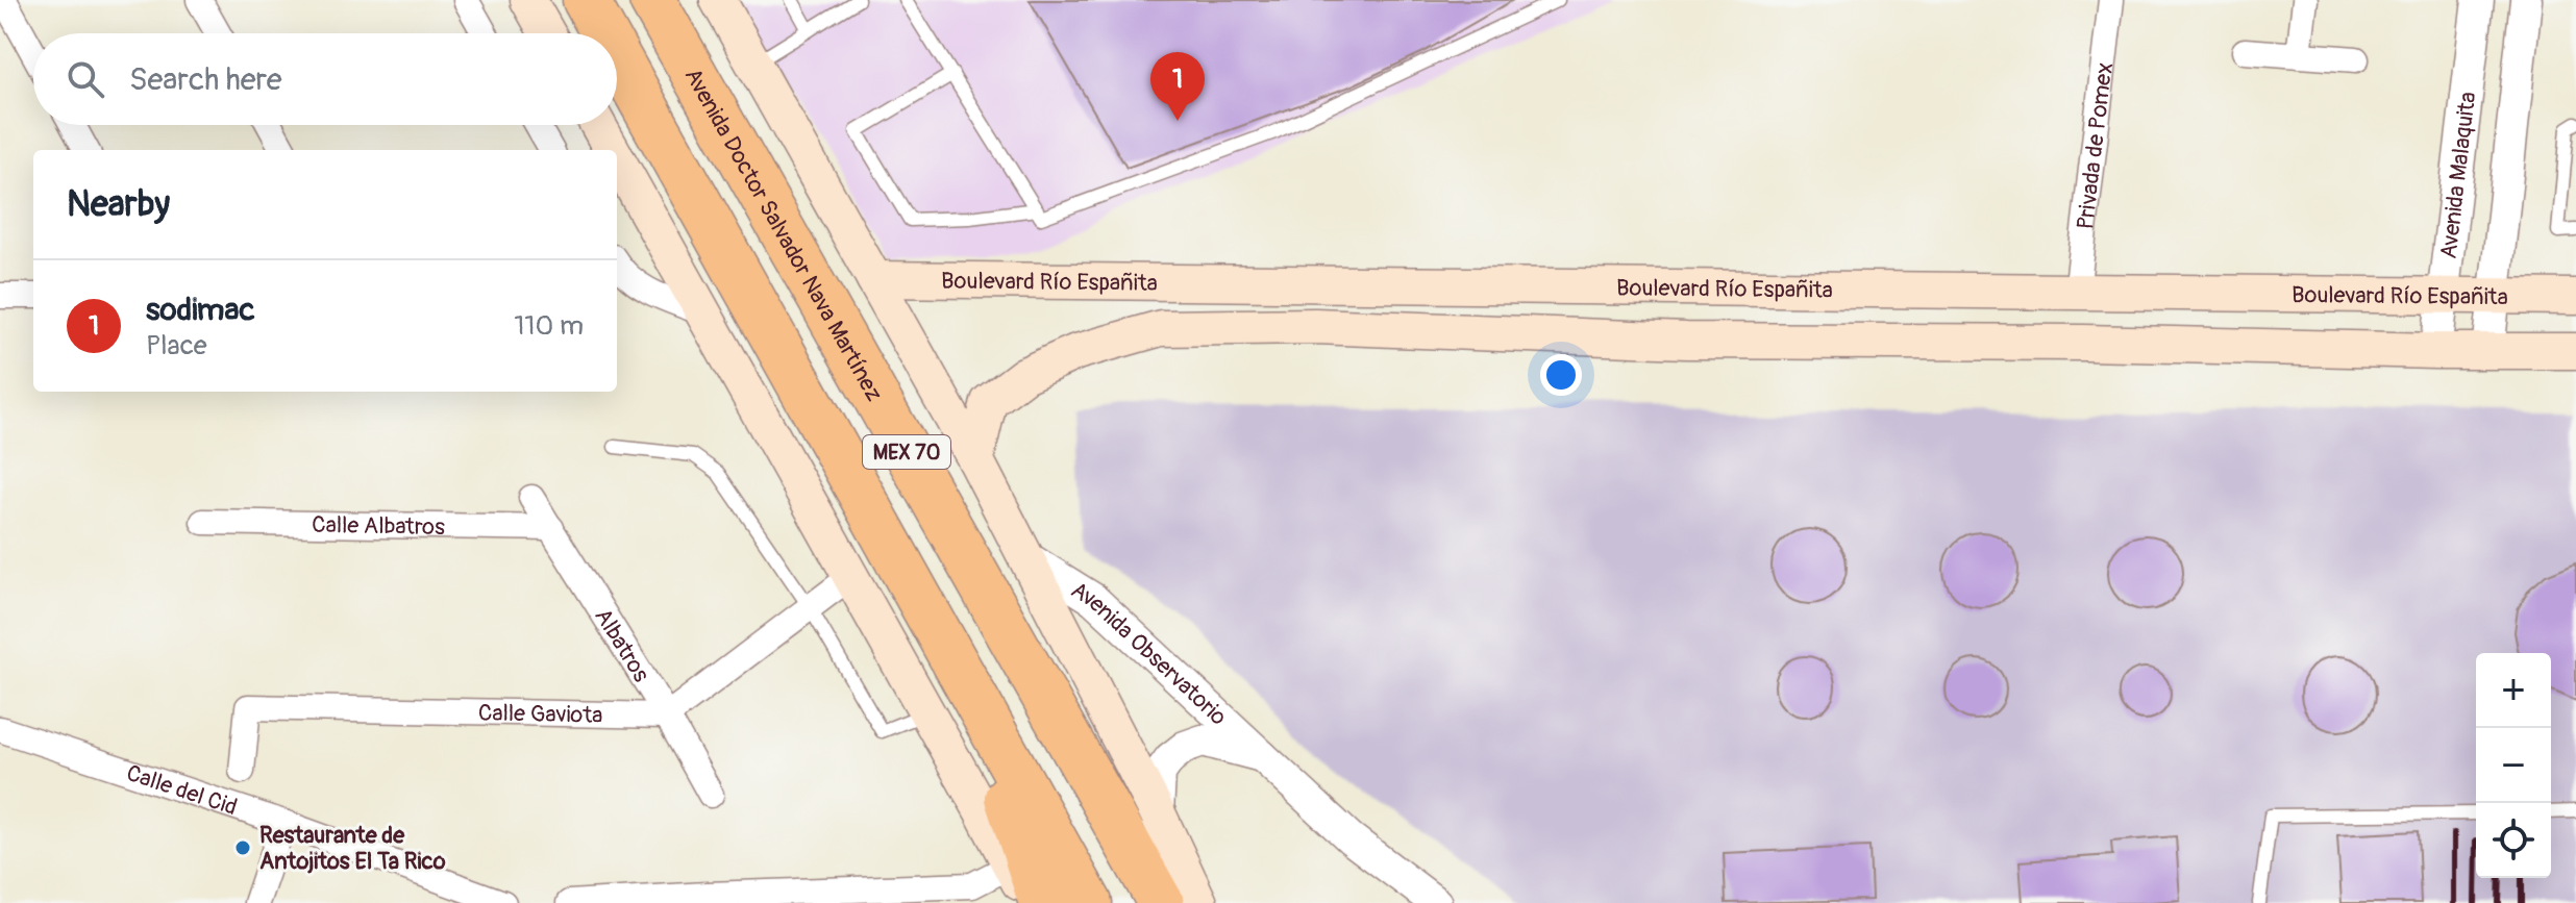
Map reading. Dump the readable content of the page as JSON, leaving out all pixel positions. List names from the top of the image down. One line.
{"streets":{"highway":["Avenida Doctor Salvador Nava Martínez","MEX 70"],"main road":["Boulevard Río Españita"],"street":["Privada de Pomex","Avenida Malaquita","Calle Albatros","Albatros","Avenida Observatorio","Calle Gaviota","Calle del Cid"]},"crossings":[["Privada de Pomex","Boulevard Río Españita"],["Avenida Malaquita","Boulevard Río Españita"],["Calle Albatros","Albatros"],["Albatros","Calle Gaviota"]],"places":["Restaurante de Antojitos El Ta Rico"],"page":{"search":"Search here","pins":"1","heading":"Nearby","list":[{"mark":"1","name":"sodimac","note":"Place","value":"110 m"}],"map_buttons":["+","−"]}}
